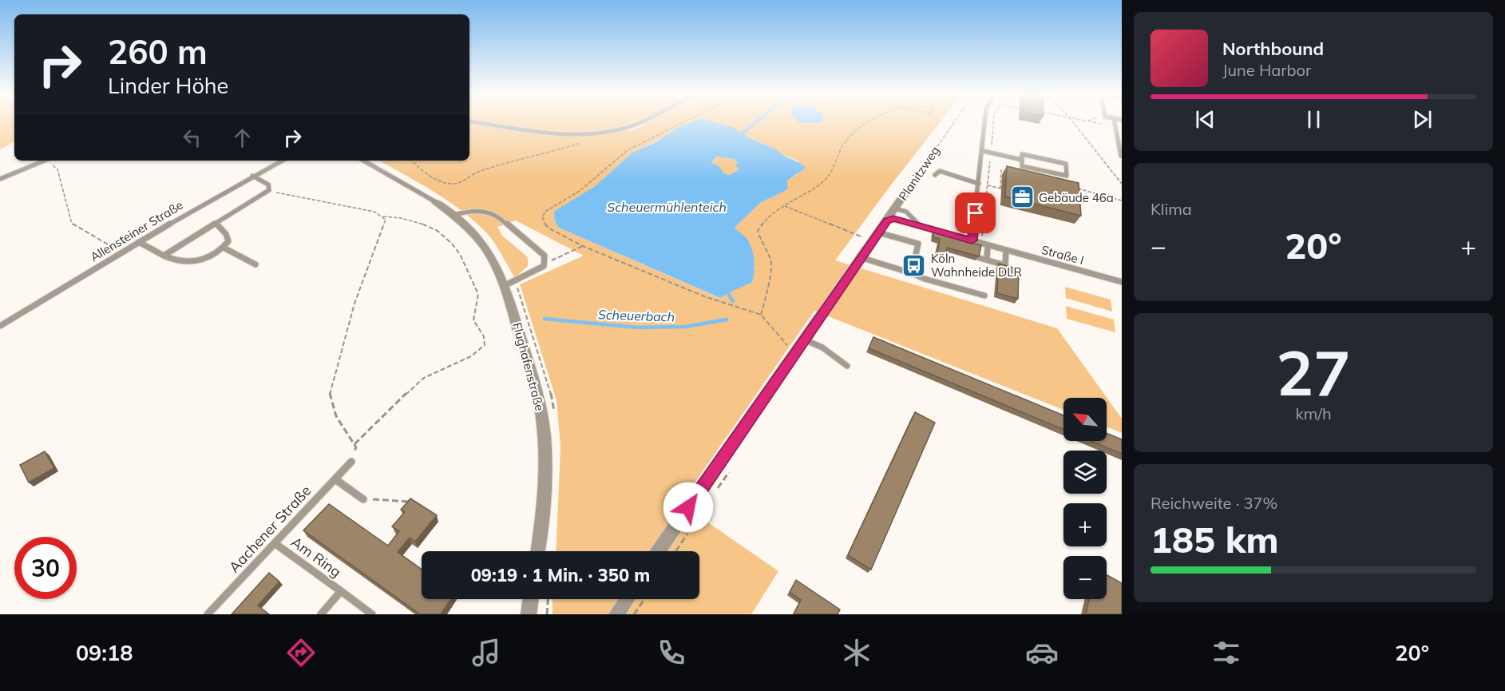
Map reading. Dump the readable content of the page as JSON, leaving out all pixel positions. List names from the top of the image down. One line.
{"streets":{"street":["Planitzweg","Flughafenstraße"],"lane":["Allensteiner Straße","Straße I","Aachener Straße","Am Ring"]},"crossings":[["Planitzweg","Straße I"],["Aachener Straße","Am Ring"]],"water":["Scheuermühlenteich","Scheuerbach"],"places":{"office":["Gebäude 46a"],"bus stop":["Köln Wahnheide DLR"]},"north":"top left","page":{"turn":["260 m","Linder Höhe"],"song":["Northbound","June Harbor"],"tile":["Klima",["27","km/h"],["Reichweite · 37%","185 km"]],"heat":["−","20°","+"],"map_buttons":["+","−"],"limit":"30","trip":"09:19 · 1 Min. · 350 m","tabs":["09:18","20°"]}}
